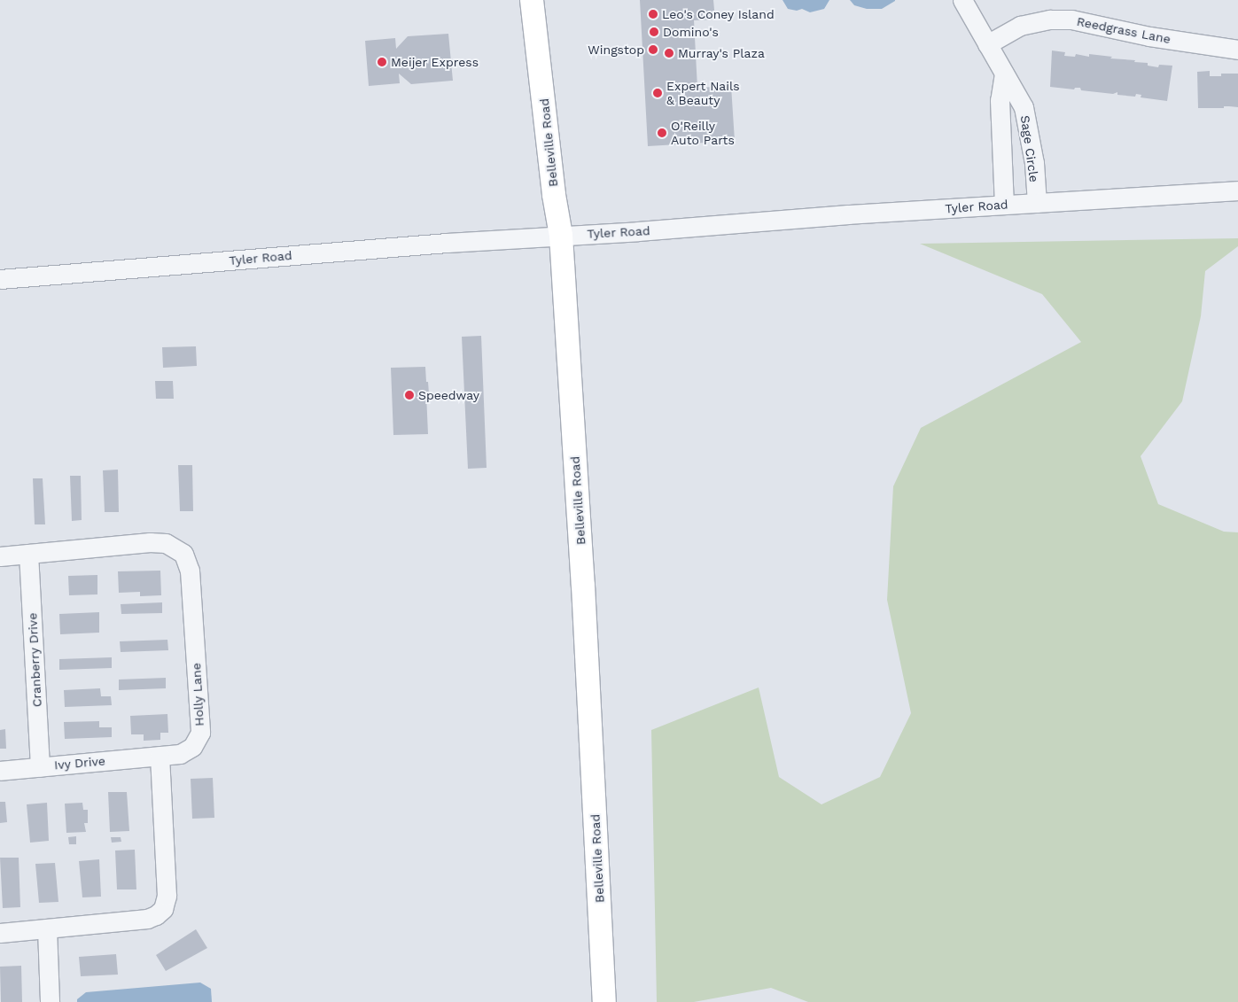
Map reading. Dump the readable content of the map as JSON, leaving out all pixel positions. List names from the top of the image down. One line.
{"streets":{"main road":["Belleville Road"],"street":["Reedgrass Lane","Sage Circle","Tyler Road","Cranberry Drive","Holly Lane","Ivy Drive"]},"crossings":[["Reedgrass Lane","Sage Circle"],["Belleville Road","Tyler Road"],["Sage Circle","Tyler Road"],["Cranberry Drive","Holly Lane"],["Cranberry Drive","Ivy Drive"],["Holly Lane","Ivy Drive"]],"places":["Leo's Coney Island","Domino's","Wingstop","Murray's Plaza","Meijer Express","Expert Nails & Beauty","O'Reilly Auto Parts","Speedway"]}
